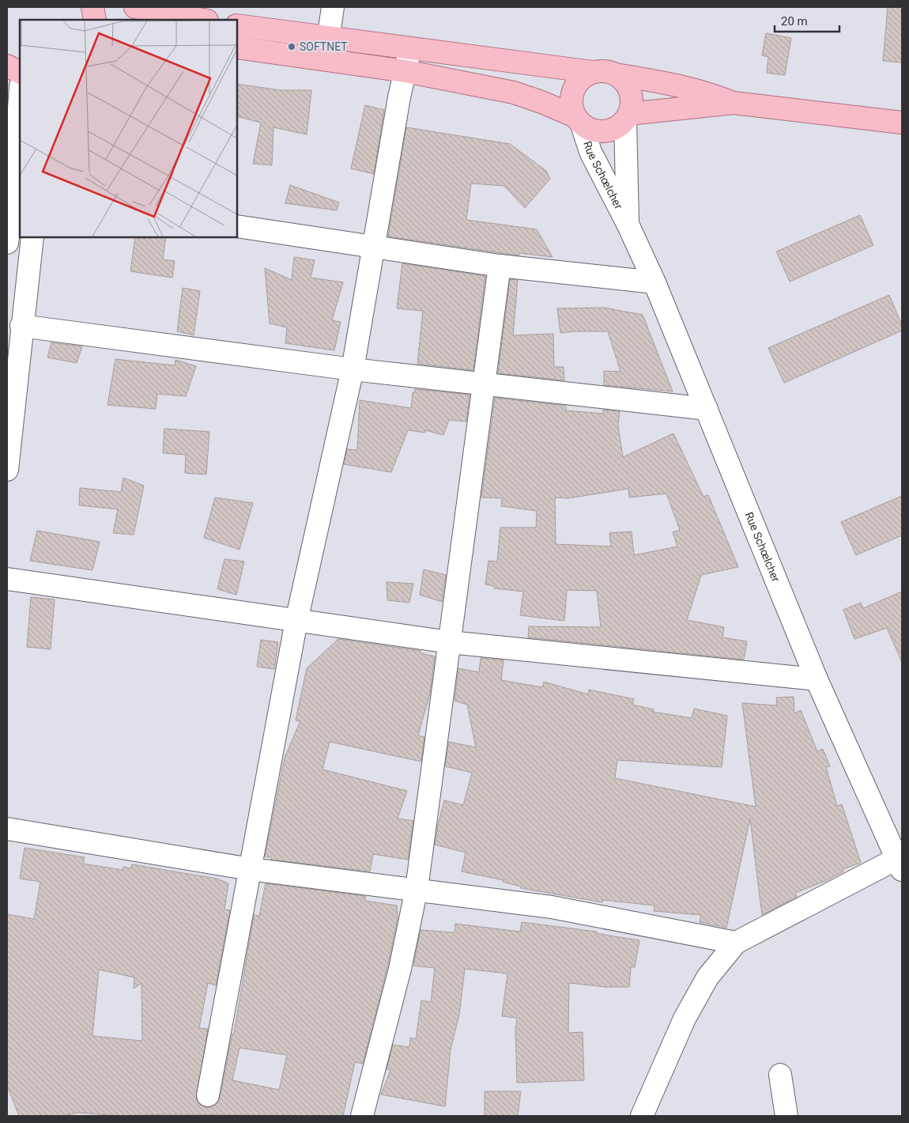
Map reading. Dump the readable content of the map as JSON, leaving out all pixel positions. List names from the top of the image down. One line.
{"streets":{"street":["Rue Schœlcher"]},"places":["SOFTNET"],"scale_bar":"20 m"}
